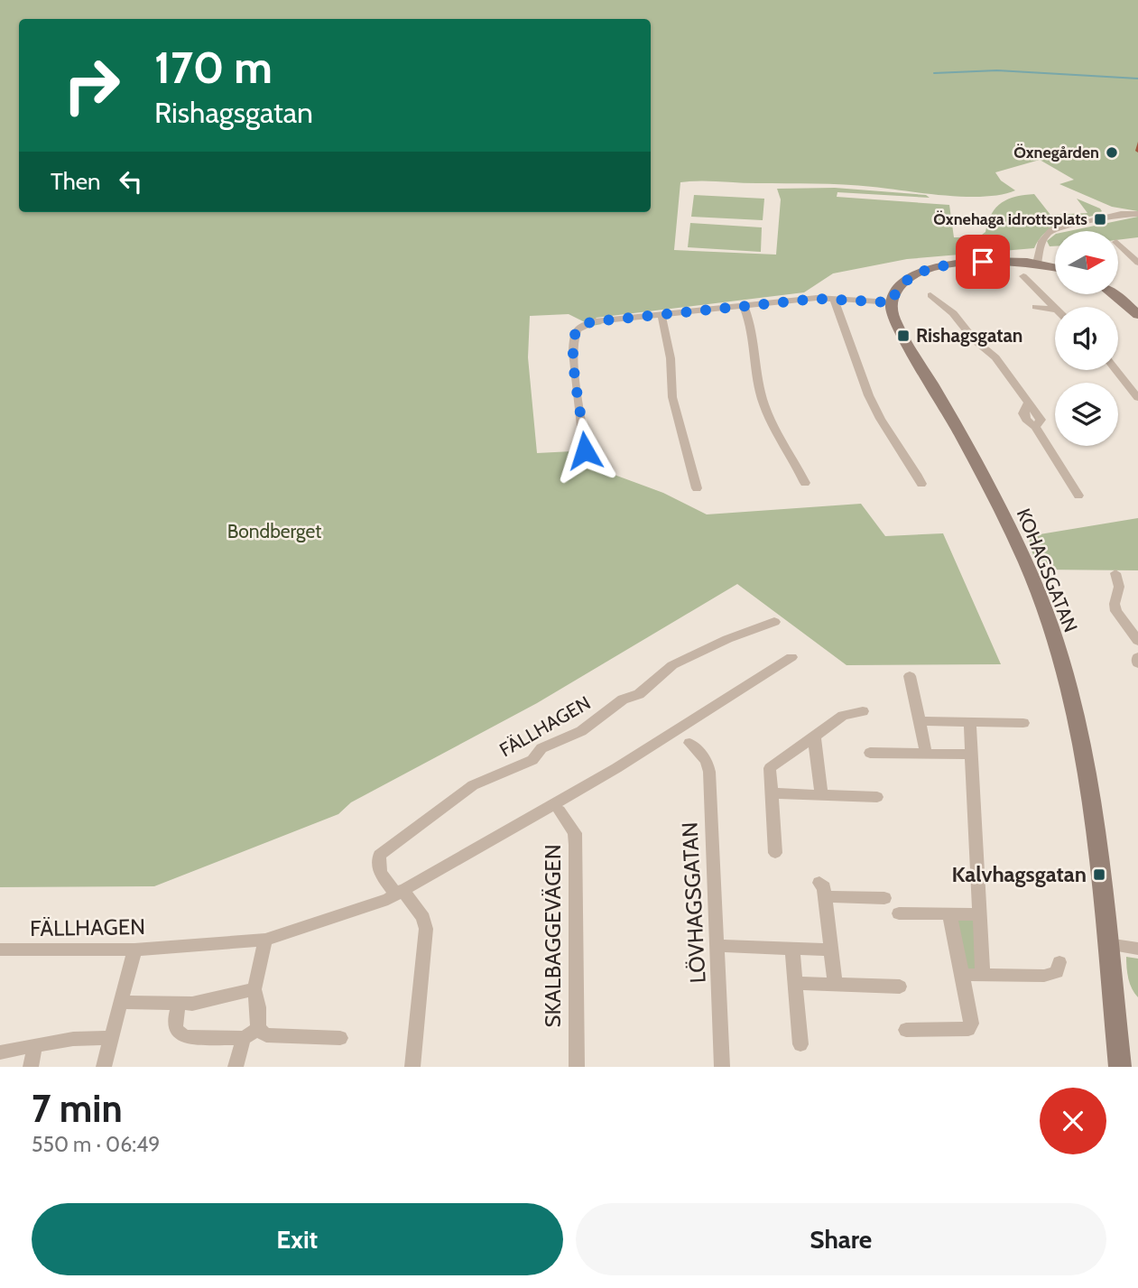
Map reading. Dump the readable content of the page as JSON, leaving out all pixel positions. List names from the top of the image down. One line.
{"streets":{"street":["KOHAGSGATAN","FÄLLHAGEN","LÖVHAGSGATAN","SKALBAGGEVÄGEN"]},"parks":["Bondberget"],"places":{"other":["Öxnegården"],"transit":["Öxnehaga idrottsplats","Rishagsgatan","Kalvhagsgatan"]},"north":"right","page":{"turn":["170 m","Rishagsgatan"],"then":"Then","heading":["7 min","550 m · 06:49"],"buttons":["Exit","Share"]}}
